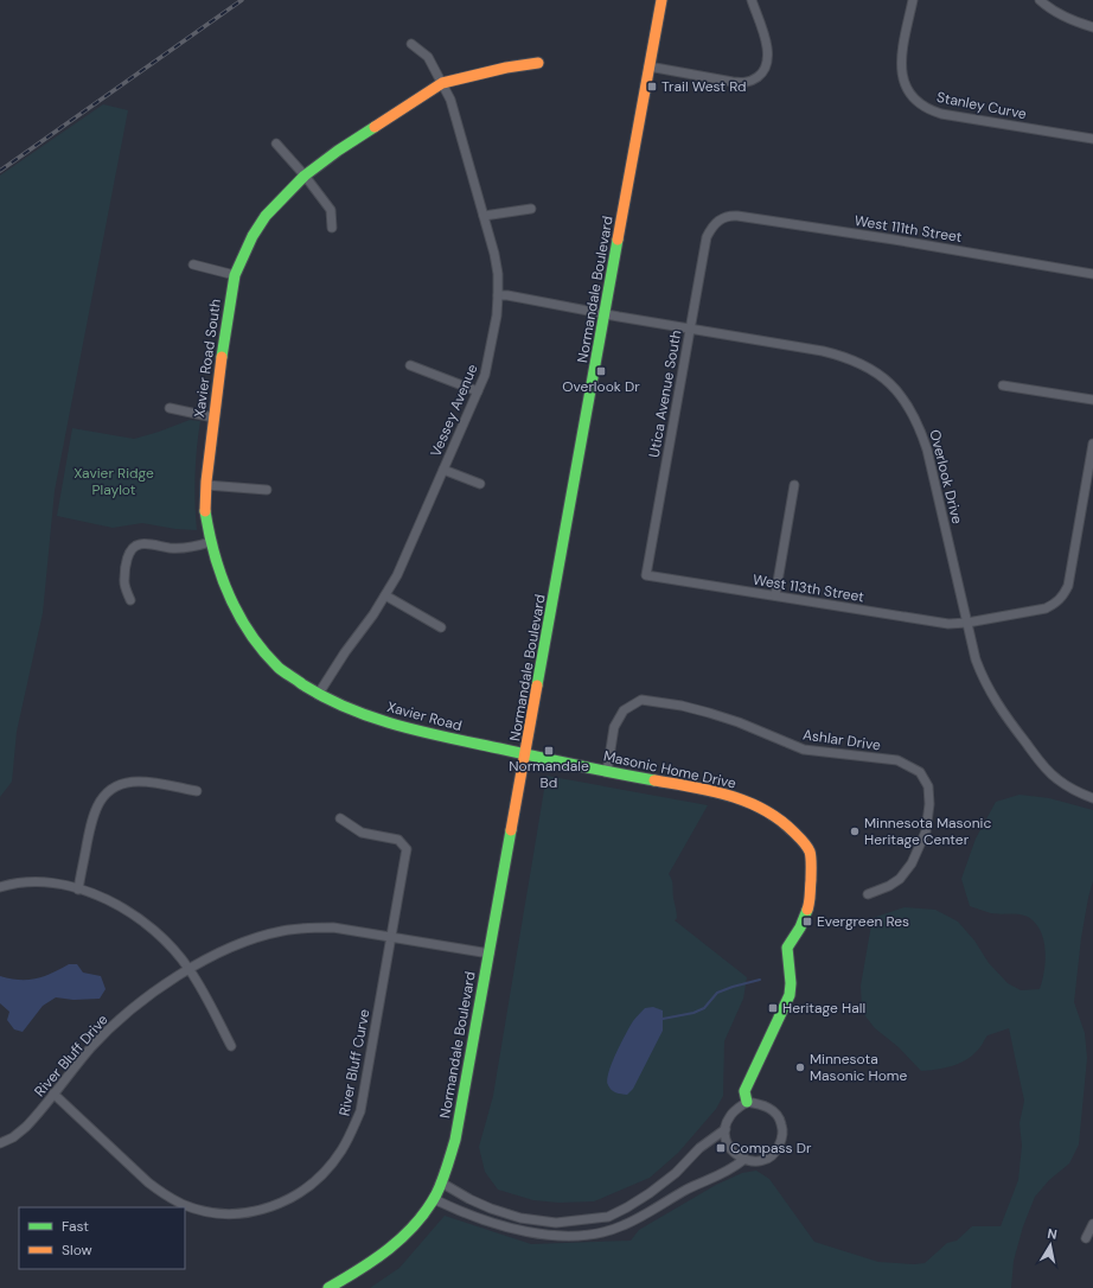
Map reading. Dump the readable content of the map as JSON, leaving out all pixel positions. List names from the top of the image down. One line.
{"streets":{"street":["Stanley Curve","West 111th Street","Normandale Boulevard","Xavier Road South","Utica Avenue South","Vessey Avenue","Overlook Drive","West 113th Street","Xavier Road","Ashlar Drive","Masonic Home Drive","River Bluff Drive","River Bluff Curve"]},"crossings":[["West 111th Street","Utica Avenue South"],["Normandale Boulevard","Overlook Drive"],["Normandale Boulevard","Xavier Road"],["Normandale Boulevard","Masonic Home Drive"],["Normandale Boulevard","River Bluff Drive"],["Xavier Road South","Vessey Avenue"],["Xavier Road South","Xavier Road"],["Utica Avenue South","Overlook Drive"],["Utica Avenue South","West 113th Street"],["Vessey Avenue","Overlook Drive"],["Vessey Avenue","Xavier Road"],["Overlook Drive","West 113th Street"],["Xavier Road","Masonic Home Drive"],["Ashlar Drive","Masonic Home Drive"],["River Bluff Drive","River Bluff Curve"]],"parks":["Xavier Ridge Playlot"],"places":{"transit":["Trail West Rd","Overlook Dr","Normandale Bd","Evergreen Res","Heritage Hall","Compass Dr"],"other":["Minnesota Masonic Heritage Center","Minnesota Masonic Home"]},"legend":["Fast","Slow"],"north":"top"}
